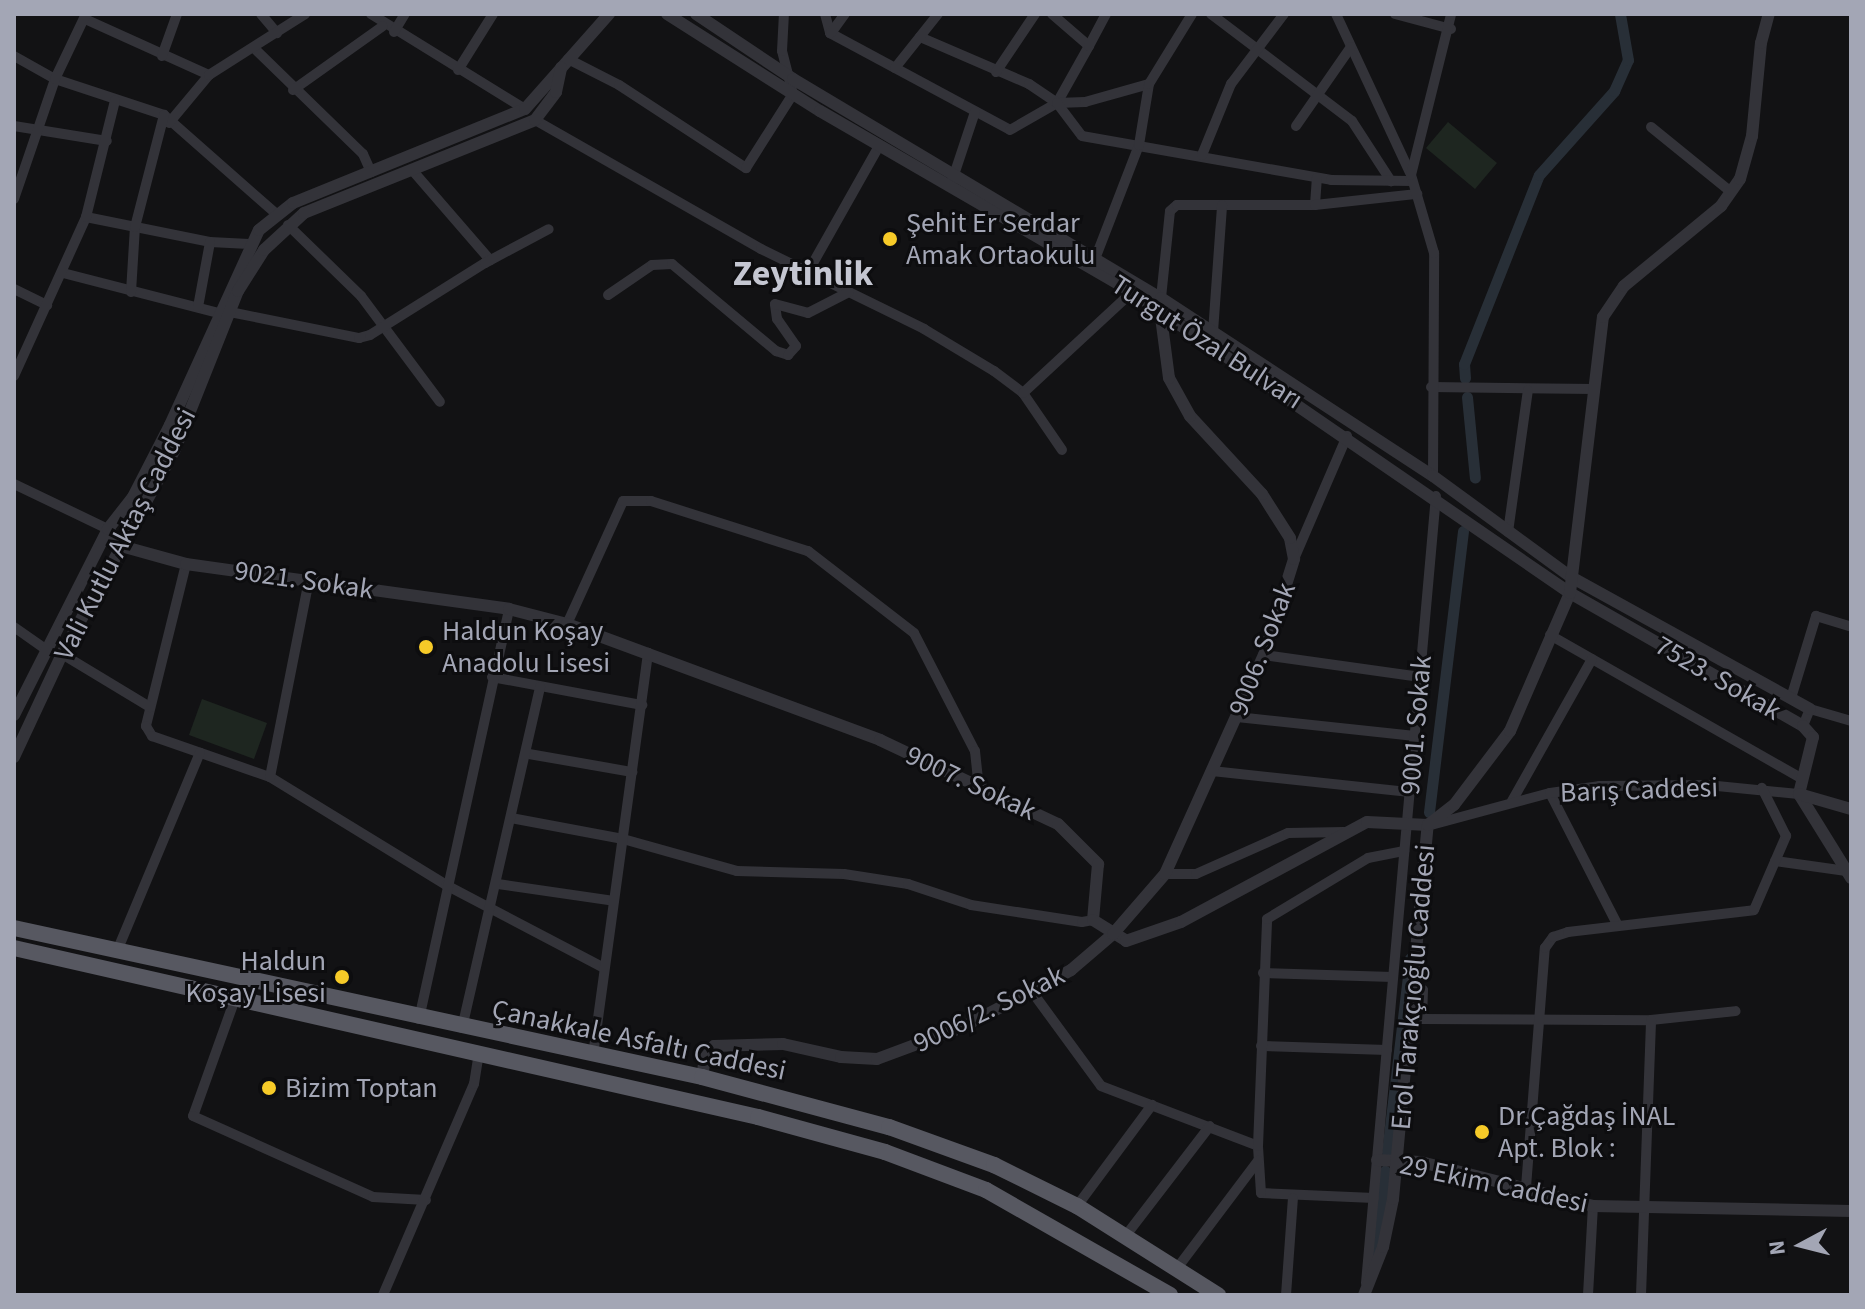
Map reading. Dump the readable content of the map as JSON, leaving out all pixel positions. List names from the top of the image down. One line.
{"streets":{"highway":["Çanakkale Asfaltı Caddesi"],"street":["Turgut Özal Bulvarı","Vali Kutlu Aktaş Caddesi","9021. Sokak","9006. Sokak","7523. Sokak","9001. Sokak","9007. Sokak","Barış Caddesi","Erol Tarakçıoğlu Caddesi","9006/2. Sokak","29 Ekim Caddesi"]},"crossings":[["Turgut Özal Bulvarı","9006. Sokak"],["Turgut Özal Bulvarı","7523. Sokak"],["Turgut Özal Bulvarı","9001. Sokak"],["Turgut Özal Bulvarı","Erol Tarakçıoğlu Caddesi"],["Vali Kutlu Aktaş Caddesi","9021. Sokak"],["9021. Sokak","9007. Sokak"],["9006. Sokak","9006/2. Sokak"],["7523. Sokak","Barış Caddesi"],["7523. Sokak","Erol Tarakçıoğlu Caddesi"],["9001. Sokak","Erol Tarakçıoğlu Caddesi"],["9001. Sokak","29 Ekim Caddesi"],["Barış Caddesi","Erol Tarakçıoğlu Caddesi"],["Erol Tarakçıoğlu Caddesi","29 Ekim Caddesi"],["9006/2. Sokak","Çanakkale Asfaltı Caddesi"]],"districts":["Zeytinlik"],"places":["Şehit Er Serdar Amak Ortaokulu","Haldun Koşay Anadolu Lisesi","Haldun Koşay Lisesi","Bizim Toptan","Dr.Çağdaş İNAL Apt. Blok :"],"north":"left"}
